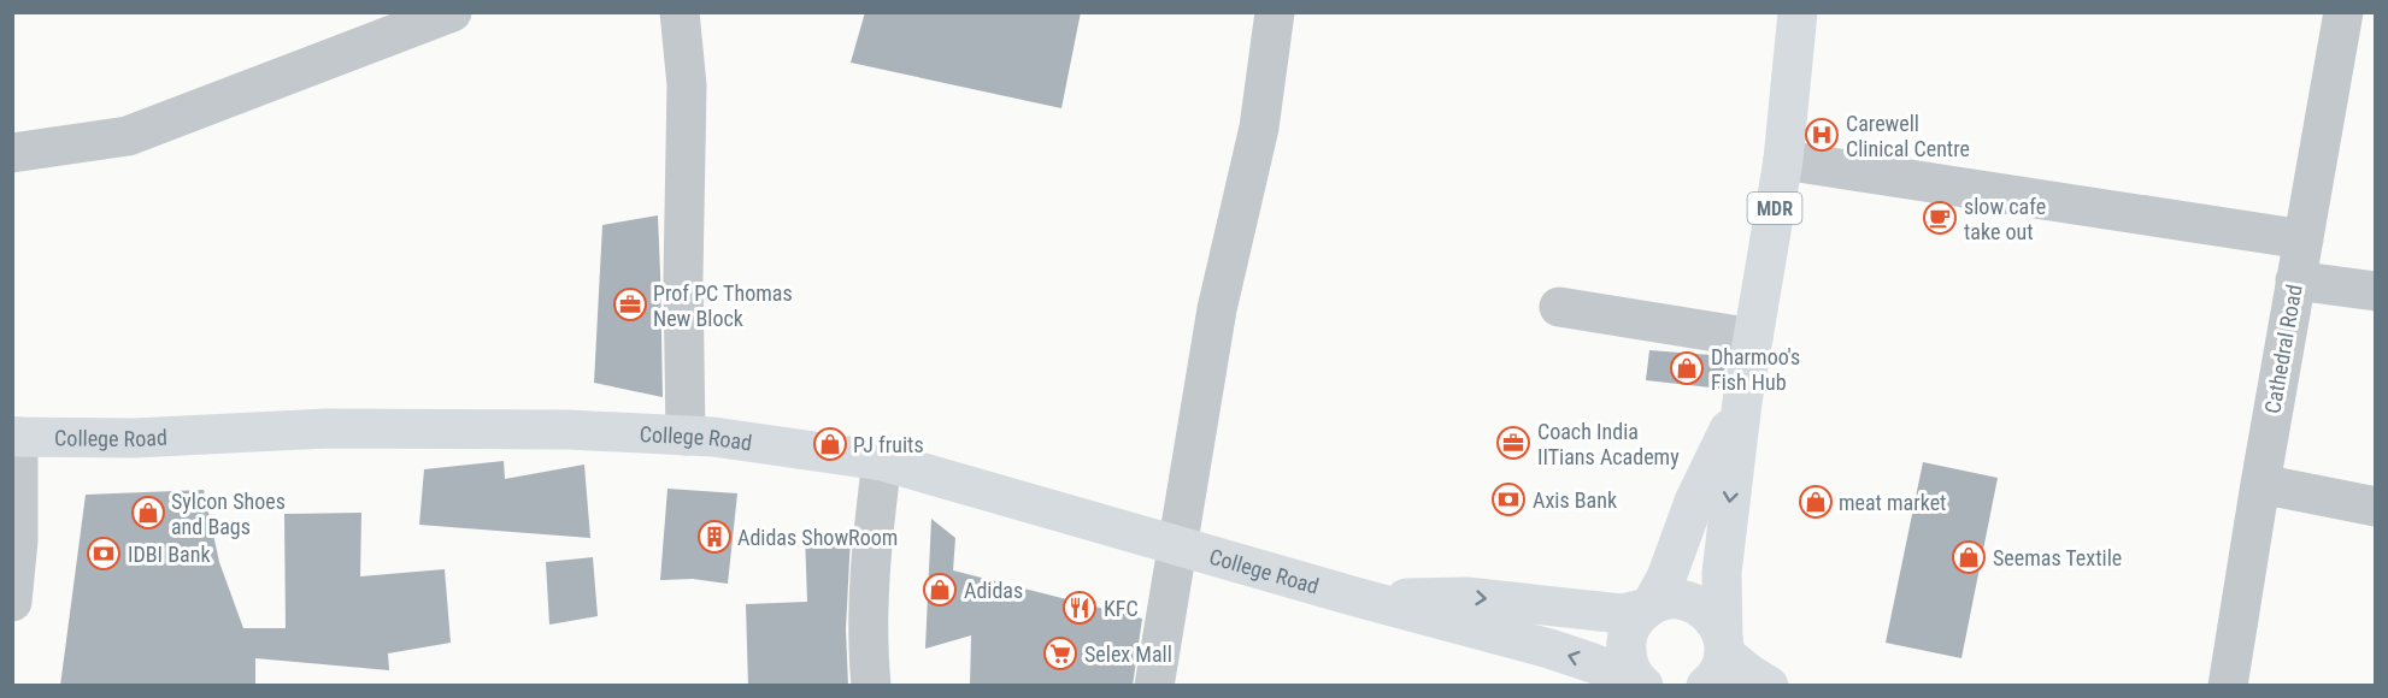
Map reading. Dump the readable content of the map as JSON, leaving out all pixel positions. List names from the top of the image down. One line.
{"streets":{"main road":["MDR","College Road"],"street":["Cathedral Road"]},"places":{"hospital":["Carewell Clinical Centre"],"cafe":["slow cafe take out"],"office":["Prof PC Thomas New Block","Coach India IITians Academy"],"shop":["Dharmoo's Fish Hub","PJ fruits","meat market","Sylcon Shoes and Bags","Seemas Textile","Adidas"],"bank":["Axis Bank","IDBI Bank"],"building":["Adidas ShowRoom"],"restaurant":["KFC"],"supermarket":["Selex Mall"]}}
